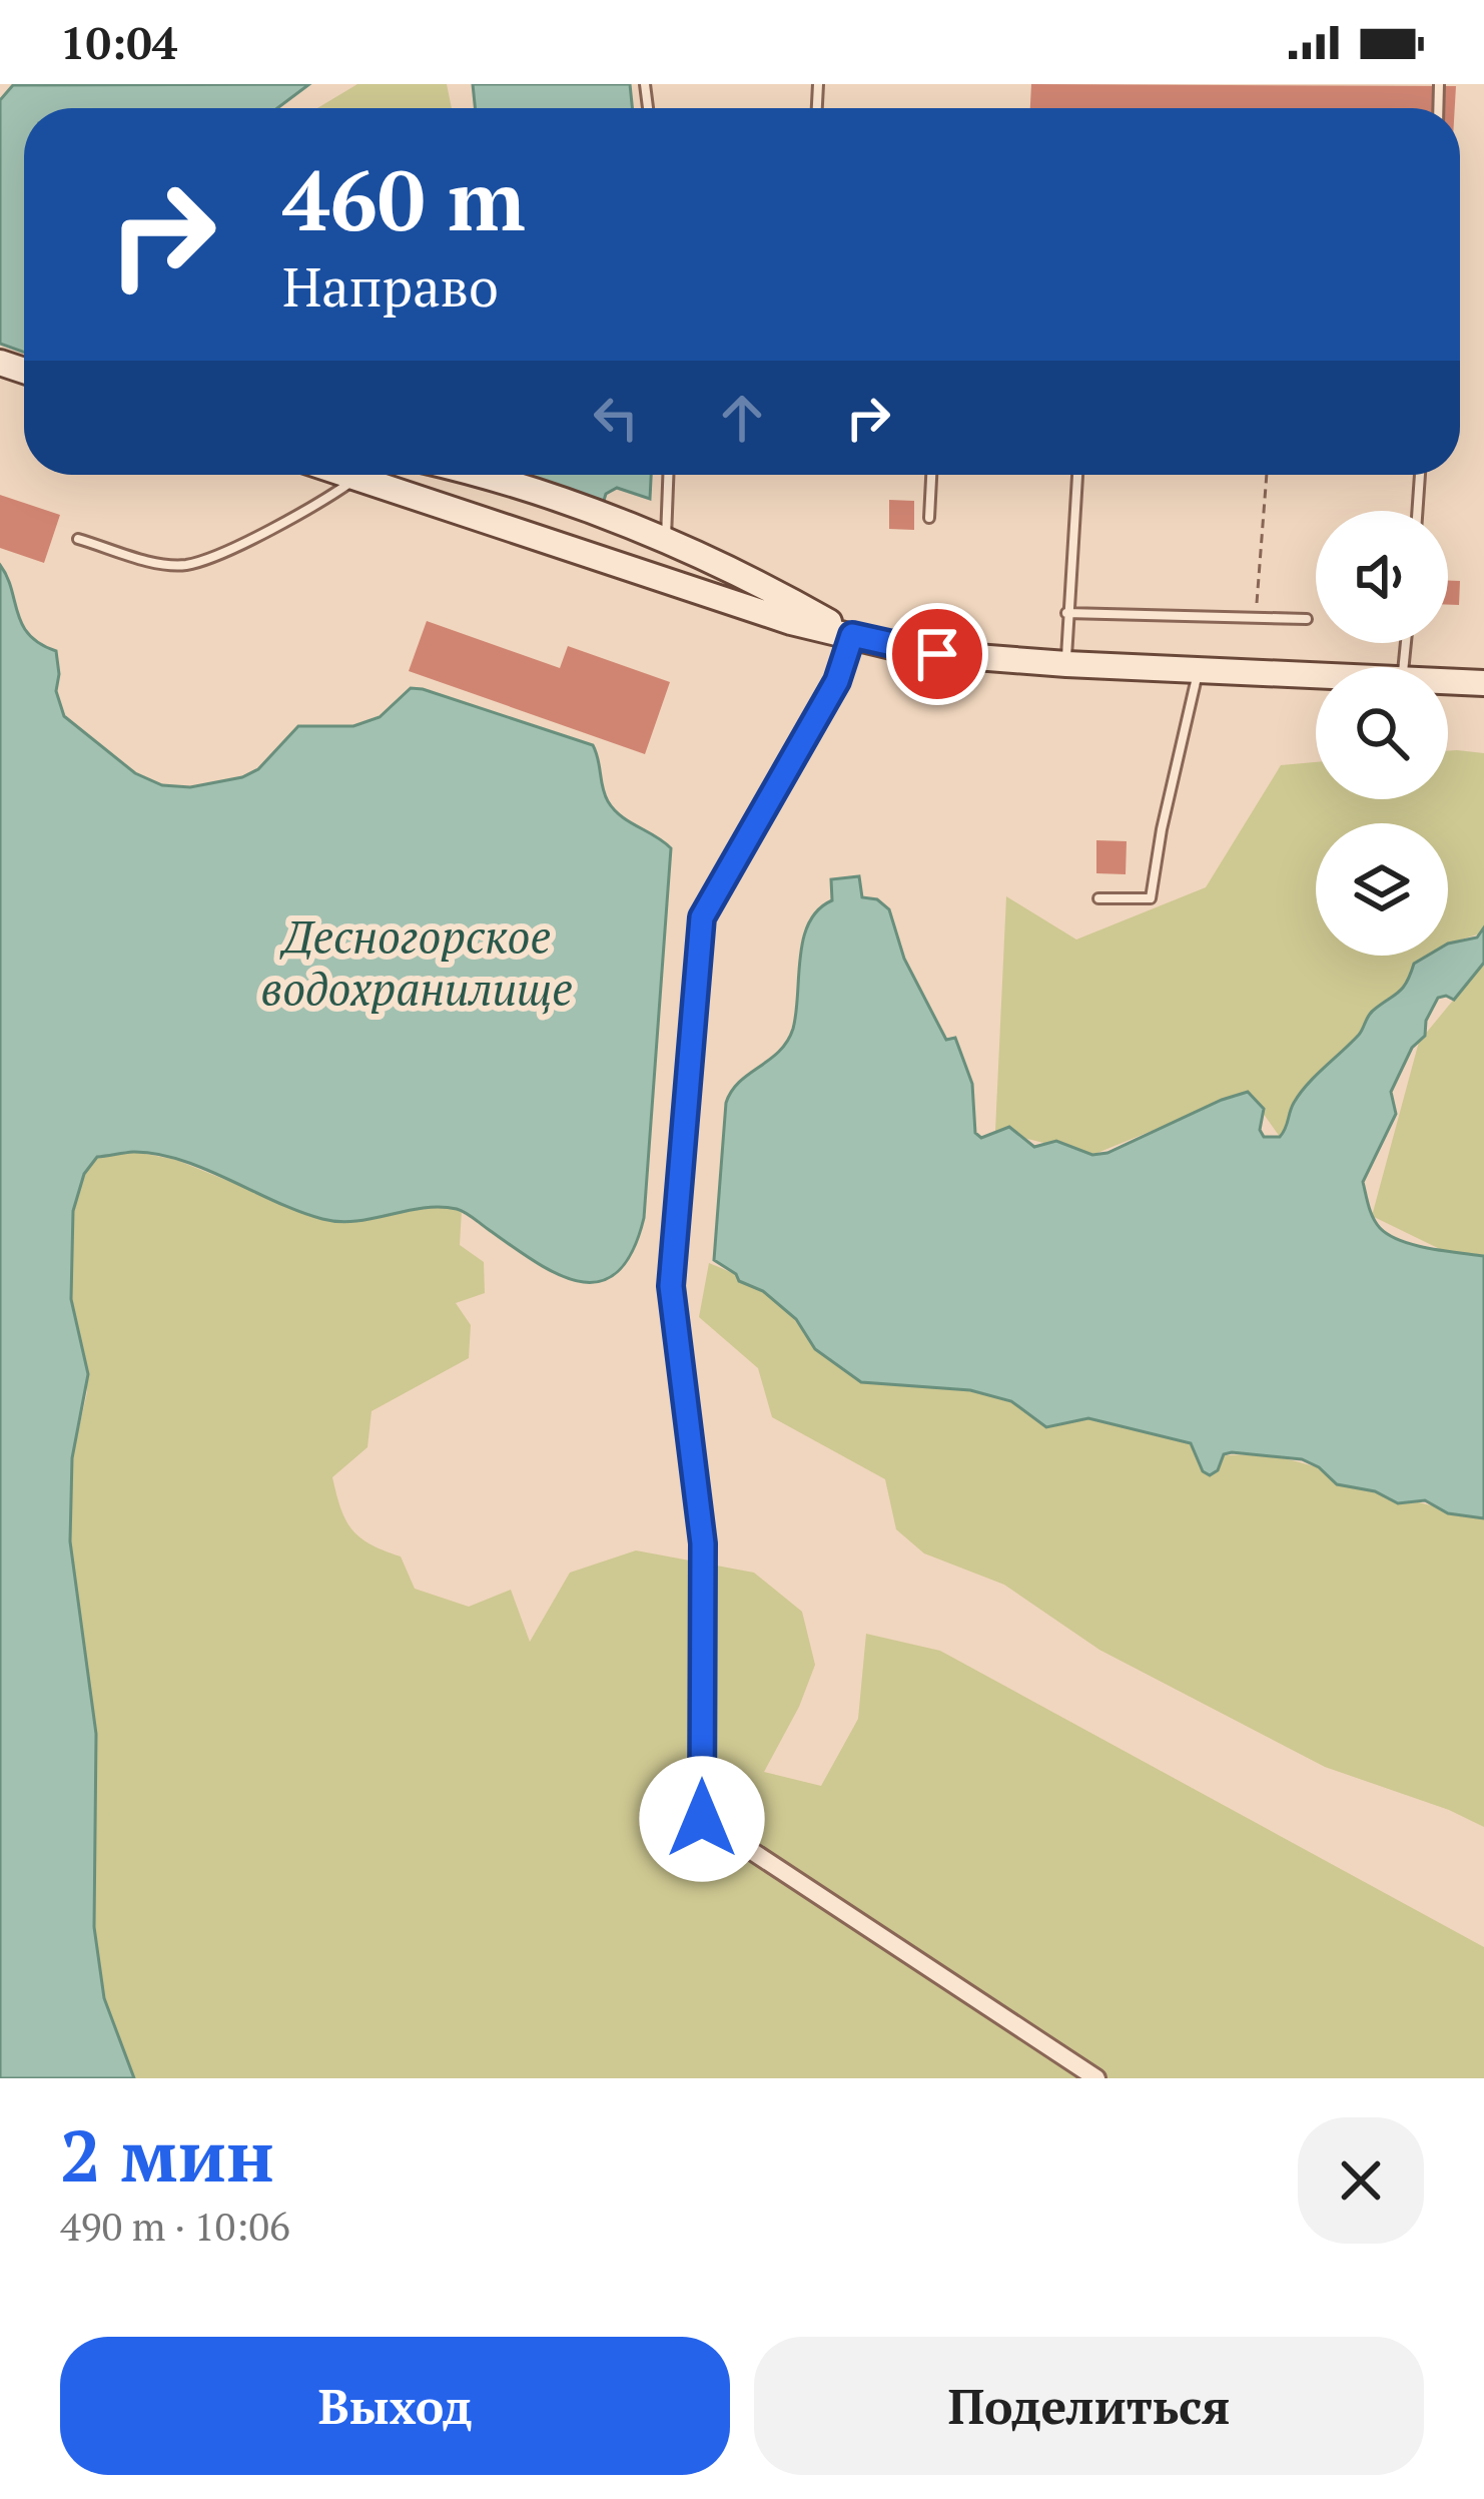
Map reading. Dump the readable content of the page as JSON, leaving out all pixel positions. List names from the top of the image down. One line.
{"water":["Десногорское водохранилище"],"page":{"status":"10:04","turn":["460 m","Направо"],"heading":["2 мин","490 m · 10:06"],"buttons":["Выход","Поделиться"]}}
